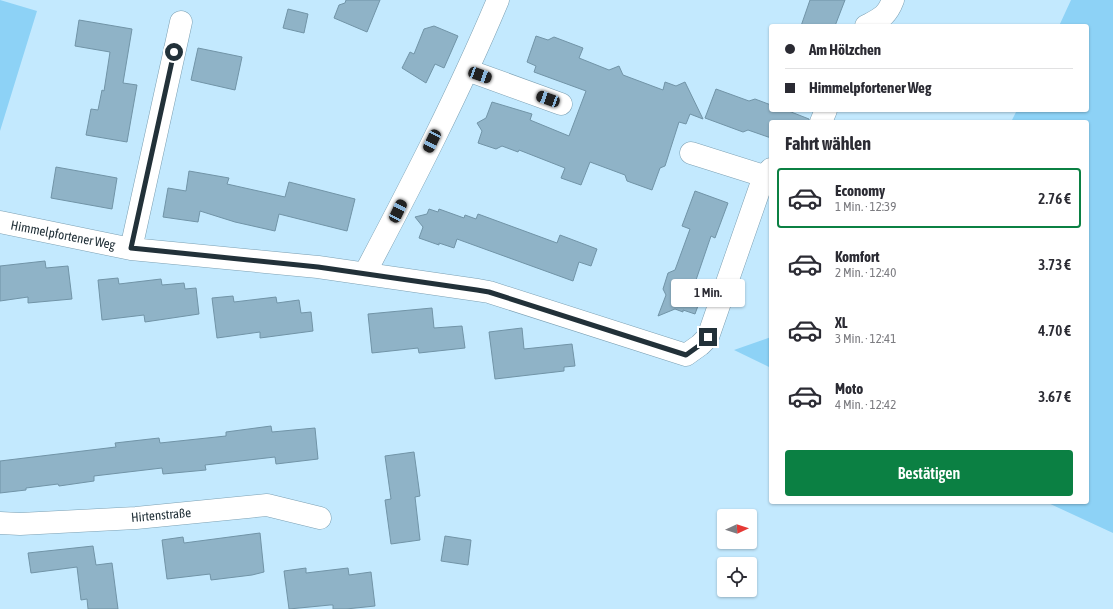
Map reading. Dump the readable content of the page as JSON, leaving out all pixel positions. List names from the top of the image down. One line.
{"streets":{"street":["Himmelpfortener Weg","Hirtenstraße"]},"north":"right","page":{"banner":["Am Hölzchen","Himmelpfortener Weg"],"heading":"Fahrt wählen","list":[{"name":"Economy","note":"1 Min. · 12:39","value":"2.76 €"},{"name":"Komfort","note":"2 Min. · 12:40","value":"3.73 €"},{"name":"XL","note":"3 Min. · 12:41","value":"4.70 €"},{"name":"Moto","note":"4 Min. · 12:42","value":"3.67 €"}],"bubble":"1 Min.","buttons":"Bestätigen"}}
